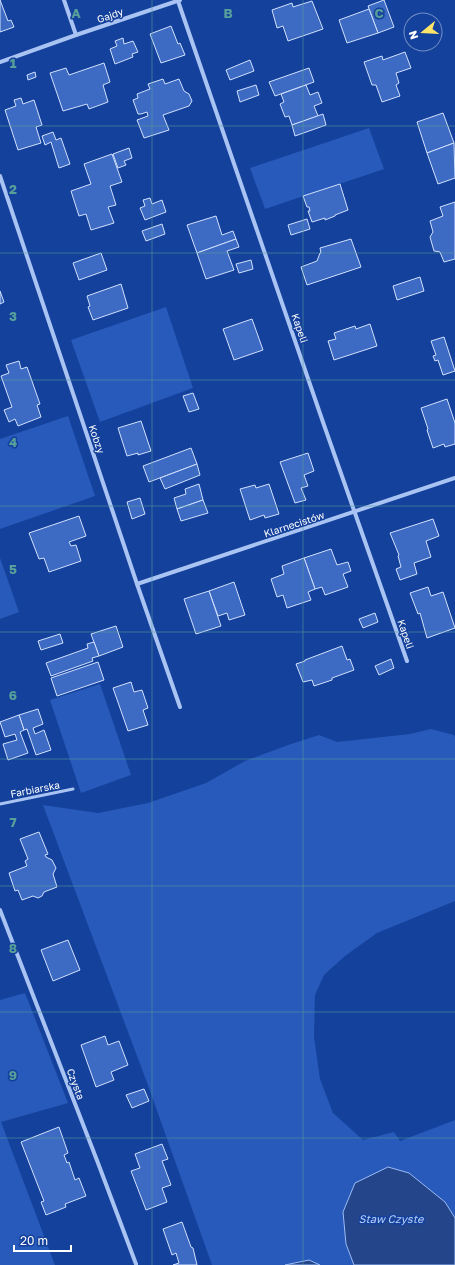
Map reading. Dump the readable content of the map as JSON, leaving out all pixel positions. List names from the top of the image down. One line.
{"streets":{"street":["Gajdy","Kapeli","Kobzy","Klarnecistów","Czysta"],"lane":["Farbiarska"]},"crossings":[["Gajdy","Kapeli"],["Kapeli","Klarnecistów"],["Kobzy","Klarnecistów"]],"water":["Staw Czyste"],"scale_bar":"20 m","north":"left","grid":{"columns":["A","B","C"],"rows":["1","2","3","4","5","6","7","8","9"]}}
